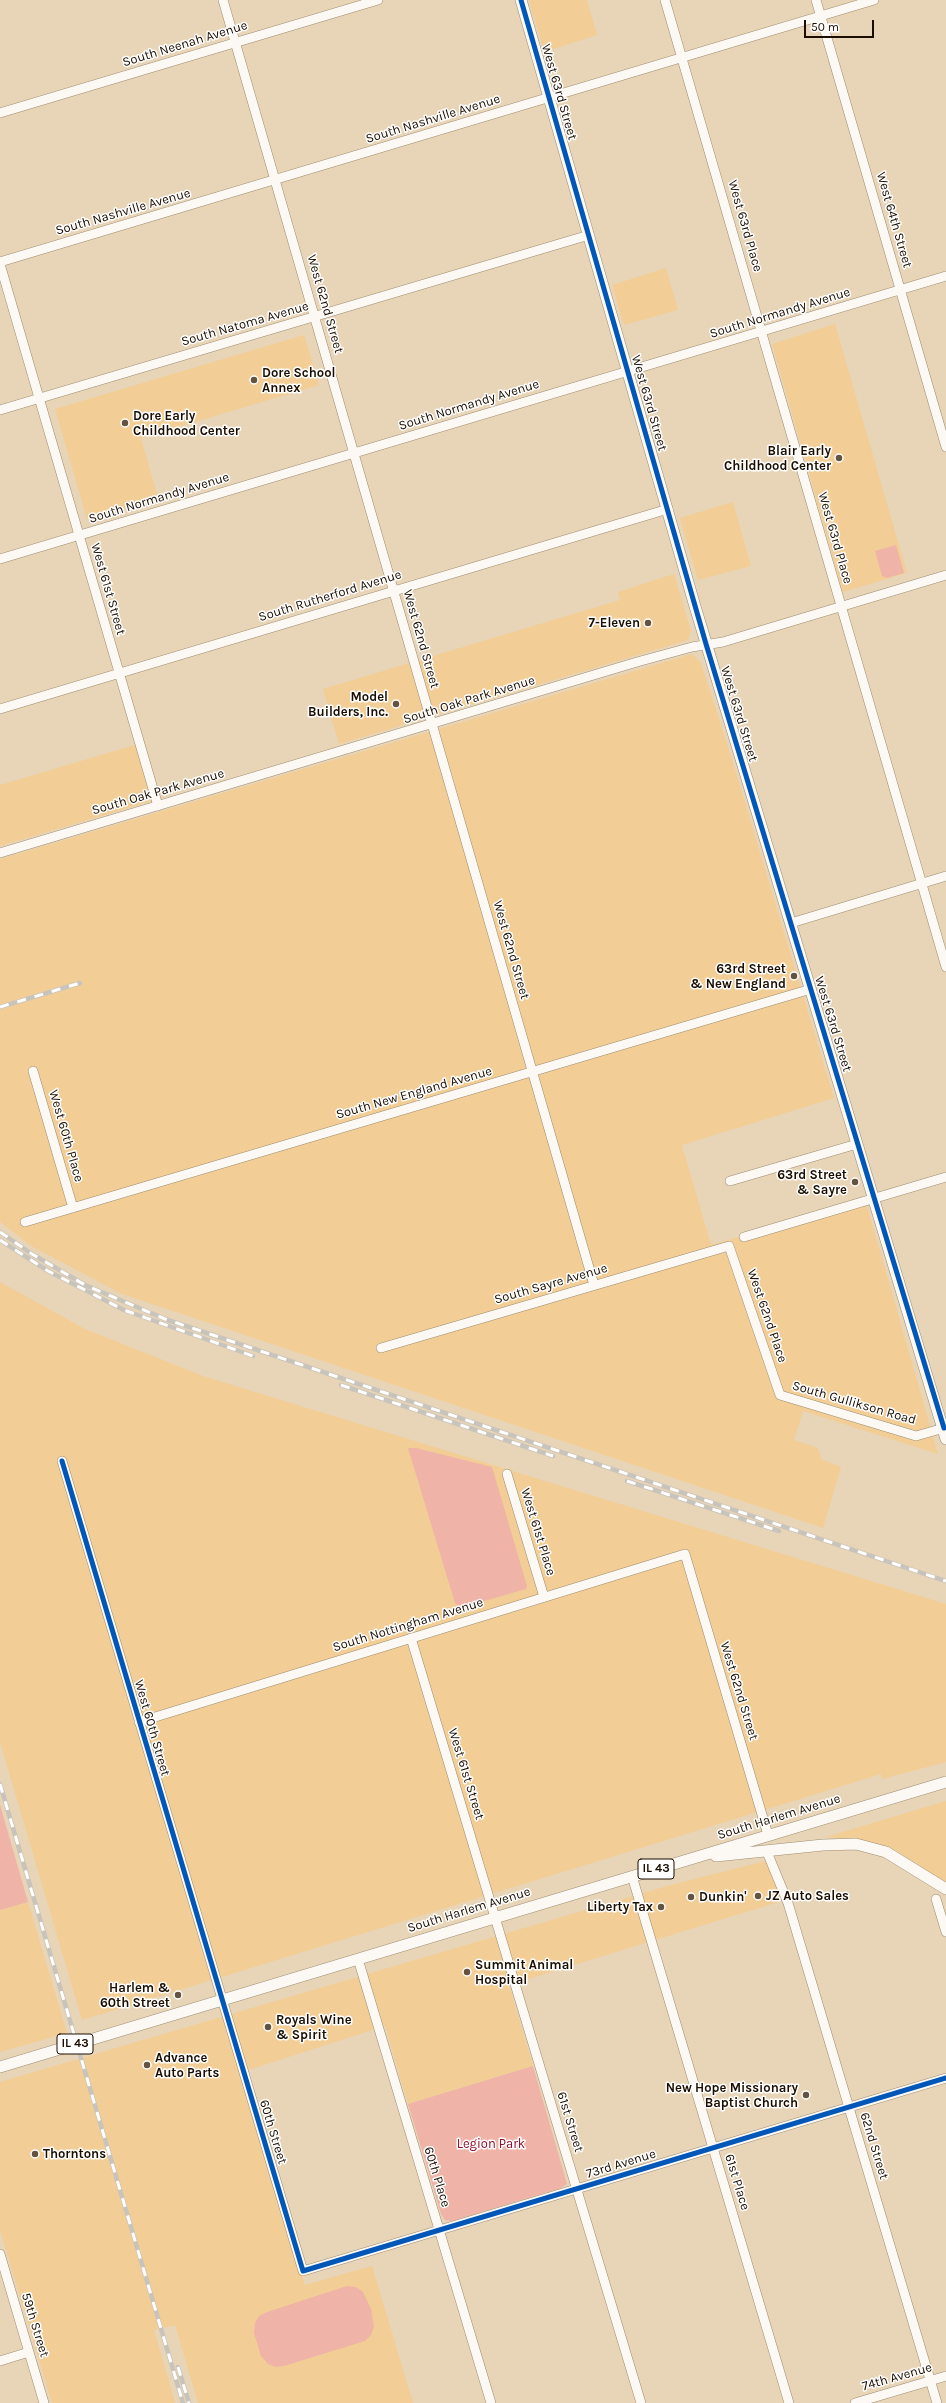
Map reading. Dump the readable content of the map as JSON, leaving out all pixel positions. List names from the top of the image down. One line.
{"streets":{"main road":["West 63rd Street","South Harlem Avenue","IL 43"],"street":["South Neenah Avenue","South Nashville Avenue","West 64th Street","West 63rd Place","West 62nd Street","South Normandy Avenue","South Natoma Avenue","West 61st Street","South Rutherford Avenue","South Oak Park Avenue","South New England Avenue","West 60th Place","South Sayre Avenue","West 62nd Place","South Gullikson Road","West 61st Place","South Nottingham Avenue","West 60th Street","61st Street","60th Street","62nd Street","73rd Avenue","60th Place","61st Place","59th Street","74th Avenue"]},"crossings":[["South Neenah Avenue","West 62nd Street"],["West 63rd Street","South Nashville Avenue"],["West 63rd Street","South Normandy Avenue"],["West 63rd Street","South Natoma Avenue"],["West 63rd Street","South Rutherford Avenue"],["West 63rd Street","South Oak Park Avenue"],["West 63rd Street","South New England Avenue"],["West 63rd Street","South Gullikson Road"],["South Nashville Avenue","West 64th Street"],["South Nashville Avenue","West 63rd Place"],["South Nashville Avenue","West 62nd Street"],["South Nashville Avenue","West 61st Street"],["West 64th Street","South Normandy Avenue"],["West 63rd Place","South Normandy Avenue"],["West 63rd Place","South Oak Park Avenue"],["West 62nd Street","South Normandy Avenue"],["West 62nd Street","South Natoma Avenue"],["West 62nd Street","South Rutherford Avenue"],["West 62nd Street","South Oak Park Avenue"],["West 62nd Street","South New England Avenue"],["West 62nd Street","South Sayre Avenue"],["West 62nd Street","South Nottingham Avenue"],["West 62nd Street","South Harlem Avenue"],["South Normandy Avenue","West 61st Street"],["South Natoma Avenue","West 61st Street"],["West 61st Street","South Rutherford Avenue"],["West 61st Street","South Oak Park Avenue"],["West 61st Street","South Nottingham Avenue"],["West 61st Street","South Harlem Avenue"],["West 61st Street","61st Street"],["South New England Avenue","West 60th Place"],["South Sayre Avenue","West 62nd Place"],["West 62nd Place","South Gullikson Road"],["West 61st Place","South Nottingham Avenue"],["South Nottingham Avenue","West 60th Street"],["West 60th Street","South Harlem Avenue"],["West 60th Street","60th Street"],["South Harlem Avenue","61st Street"],["South Harlem Avenue","60th Street"],["South Harlem Avenue","60th Place"],["South Harlem Avenue","61st Place"],["61st Street","73rd Avenue"],["60th Street","73rd Avenue"],["62nd Street","73rd Avenue"],["62nd Street","74th Avenue"],["73rd Avenue","60th Place"],["73rd Avenue","61st Place"]],"parks":["Legion Park"],"places":["Dore School Annex","Dore Early Childhood Center","Blair Early Childhood Center","7-Eleven","Model Builders, Inc.","63rd Street & New England","63rd Street & Sayre","JZ Auto Sales","Dunkin'","Liberty Tax","Summit Animal Hospital","Harlem & 60th Street","Royals Wine & Spirit","Advance Auto Parts","New Hope Missionary Baptist Church","Thorntons"],"scale_bar":"50 m"}
